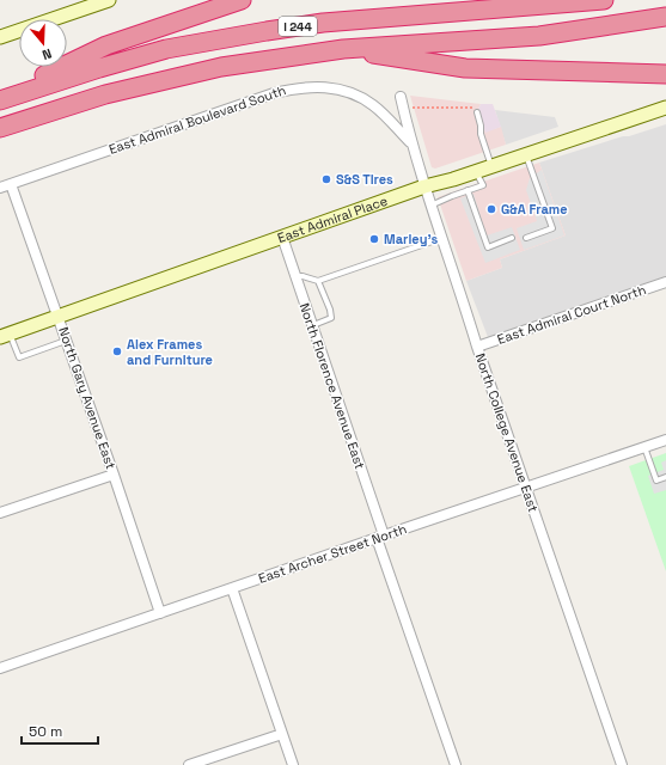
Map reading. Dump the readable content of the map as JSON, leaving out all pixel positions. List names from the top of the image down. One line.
{"streets":{"highway":["I 244"],"main road":["East Admiral Place"],"street":["East Admiral Boulevard South","East Admiral Court North","North Florence Avenue East","North Gary Avenue East","North College Avenue East","East Archer Street North"]},"crossings":[["East Admiral Boulevard South","North Gary Avenue East"],["East Admiral Boulevard South","North College Avenue East"],["East Admiral Place","North Florence Avenue East"],["East Admiral Place","North Gary Avenue East"],["East Admiral Place","North College Avenue East"],["East Admiral Court North","North College Avenue East"],["North Florence Avenue East","East Archer Street North"],["North Gary Avenue East","East Archer Street North"],["North College Avenue East","East Archer Street North"]],"places":["S&S Tires","G&A Frame","Marley's","Alex Frames and Furniture"],"scale_bar":"50 m","north":"bottom"}
